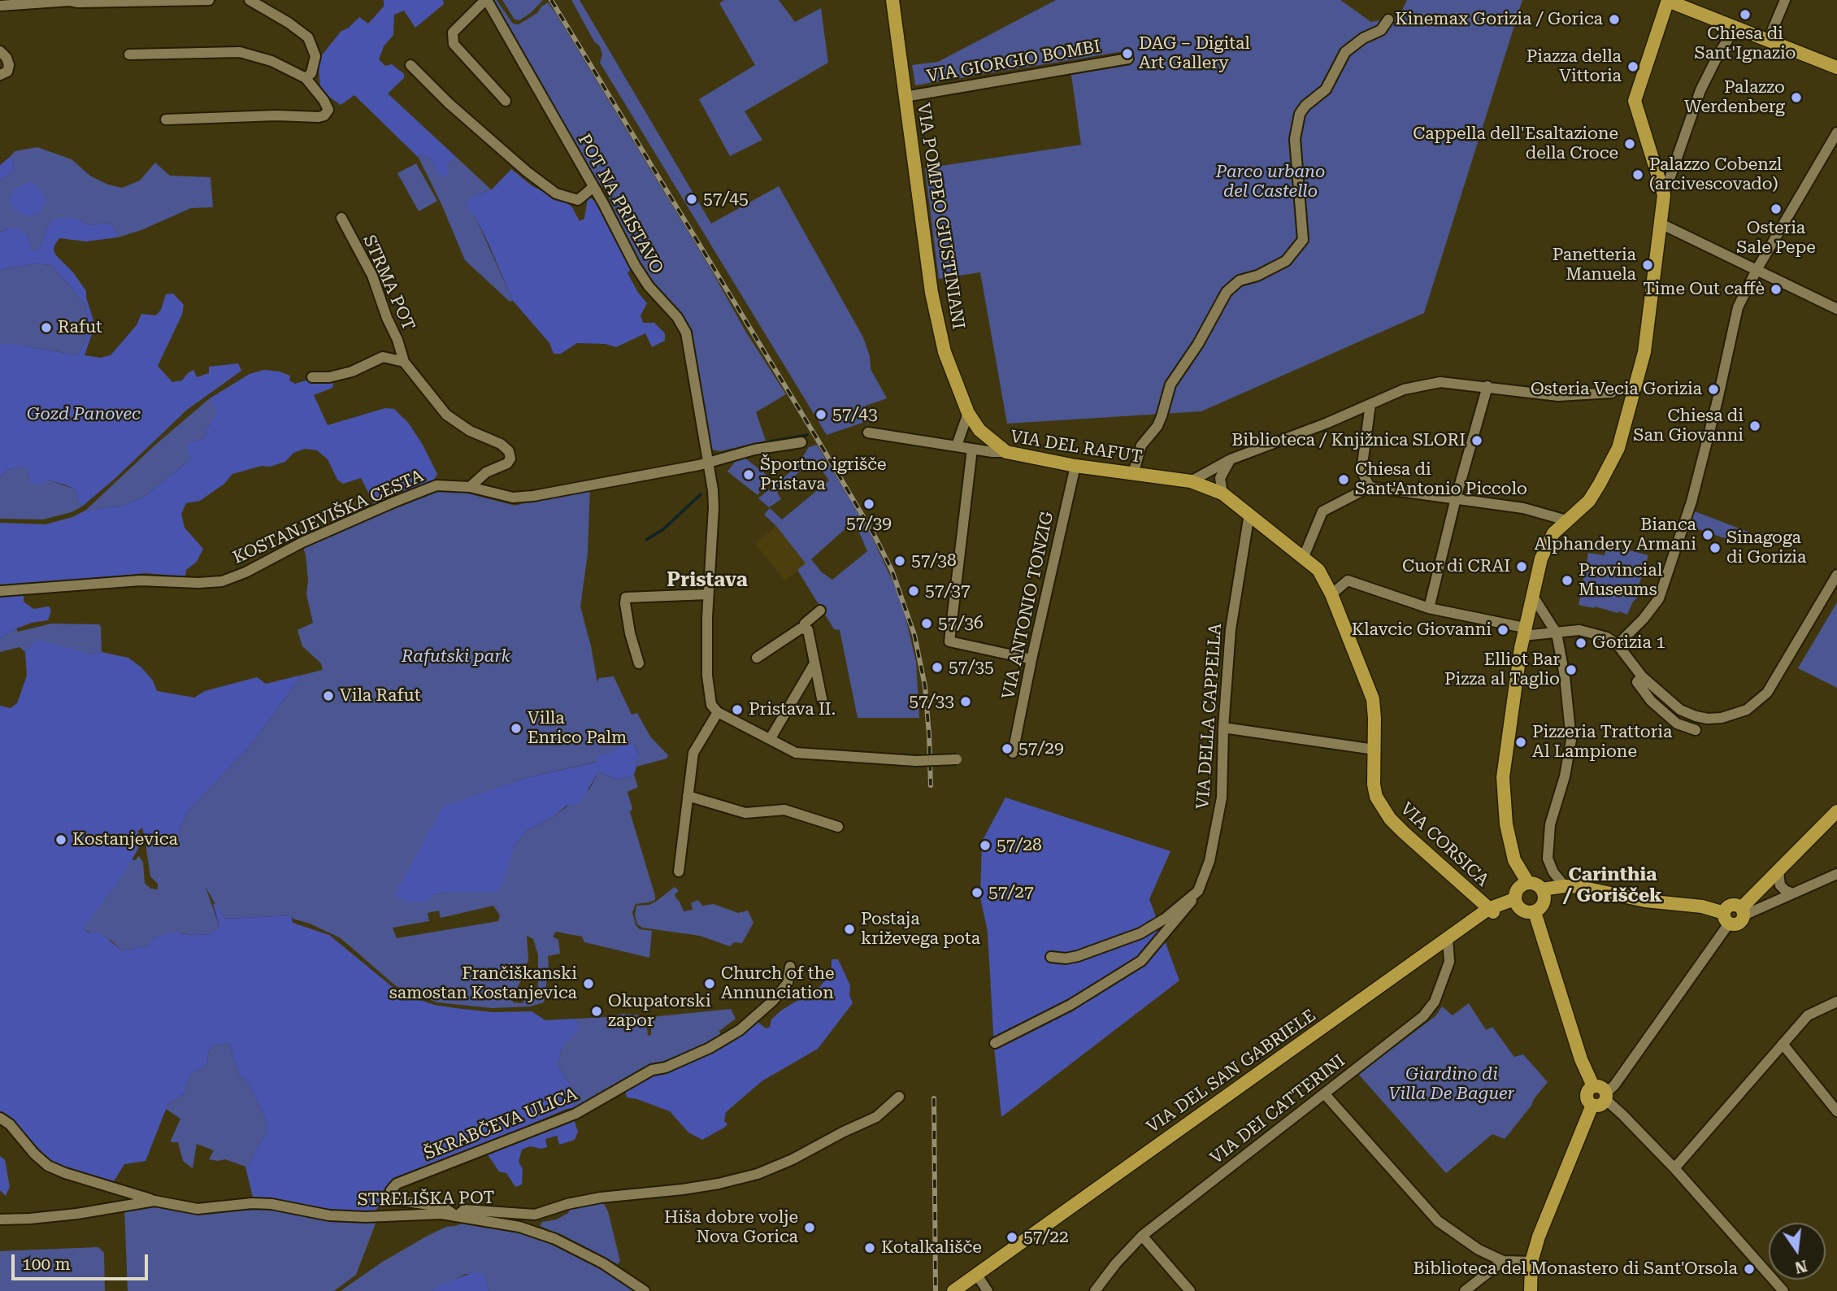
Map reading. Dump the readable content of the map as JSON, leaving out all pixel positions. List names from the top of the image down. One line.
{"streets":{"main road":["VIA POMPEO GIUSTINIANI","VIA DEL RAFUT","VIA CORSICA","VIA DEL SAN GABRIELE"],"street":["VIA GIORGIO BOMBI","POT NA PRISTAVO","STRMA POT","KOSTANJEVIŠKA CESTA","VIA ANTONIO TONZIG","VIA DELLA CAPPELLA","VIA DEI CATTERINI","ŠKRABČEVA ULICA","STRELIŠKA POT"]},"crossings":[["VIA GIORGIO BOMBI","VIA POMPEO GIUSTINIANI"],["POT NA PRISTAVO","KOSTANJEVIŠKA CESTA"],["VIA POMPEO GIUSTINIANI","VIA DEL RAFUT"],["STRMA POT","KOSTANJEVIŠKA CESTA"],["VIA DEL RAFUT","VIA ANTONIO TONZIG"],["VIA DEL RAFUT","VIA DELLA CAPPELLA"],["VIA DEL RAFUT","VIA CORSICA"],["VIA CORSICA","VIA DEL SAN GABRIELE"],["VIA DEL SAN GABRIELE","VIA DEI CATTERINI"],["ŠKRABČEVA ULICA","STRELIŠKA POT"]],"districts":["Pristava","Carinthia / Gorišček"],"parks":["Parco urbano del Castello","Gozd Panovec","Rafutski park","Giardino di Villa De Baguer"],"places":["Chiesa di Sant'Ignazio","Kinemax Gorizia / Gorica","DAG – Digital Art Gallery","Piazza della Vittoria","Palazzo Werdenberg","Cappella dell'Esaltazione della Croce","Palazzo Cobenzl (arcivescovado)","57/45","Osteria Sale Pepe","Panetteria Manuela","Time Out caffè","Rafut","Osteria Vecia Gorizia","57/43","Chiesa di San Giovanni","Biblioteca / Knjižnica SLORI","Športno igrišče Pristava","Chiesa di Sant'Antonio Piccolo","57/39","Bianca Alphandery Armani","Sinagoga di Gorizia","57/38","Cuor di CRAI","Provincial Museums","57/37","57/36","Klavcic Giovanni","Gorizia 1","57/35","Elliot Bar Pizza al Taglio","Vila Rafut","57/33","Pristava II.","Villa Enrico Palm","Pizzeria Trattoria Al Lampione","57/29","Kostanjevica","57/28","57/27","Postaja križevega pota","Frančiškanski samostan Kostanjevica","Church of the Annunciation","Okupatorski zapor","Hiša dobre volje Nova Gorica","57/22","Kotalkališče","Biblioteca del Monastero di Sant'Orsola"],"scale_bar":"100 m","north":"bottom"}
